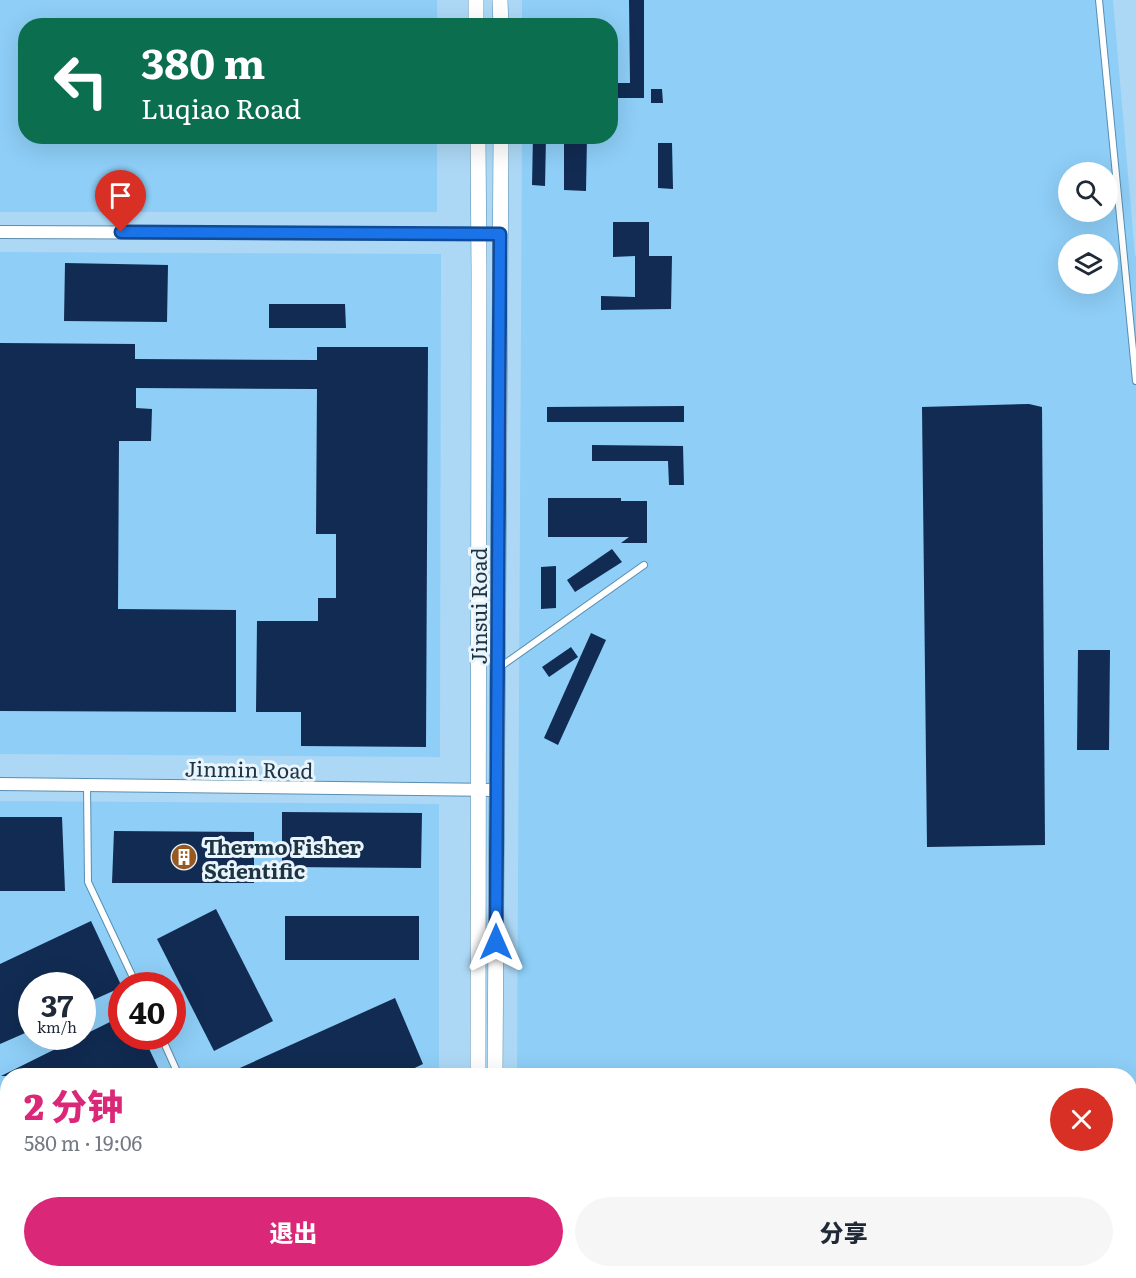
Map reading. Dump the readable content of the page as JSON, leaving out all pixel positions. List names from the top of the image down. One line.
{"streets":{"street":["Jinsui Road","Jinmin Road"]},"crossings":[["Jinsui Road","Jinmin Road"]],"places":{"building":["Thermo Fisher Scientific"]},"page":{"turn":["380 m","Luqiao Road"],"speed":"37 km/h","limit":"40","heading":["2 分钟","580 m · 19:06"],"buttons":["退出","分享"]}}
